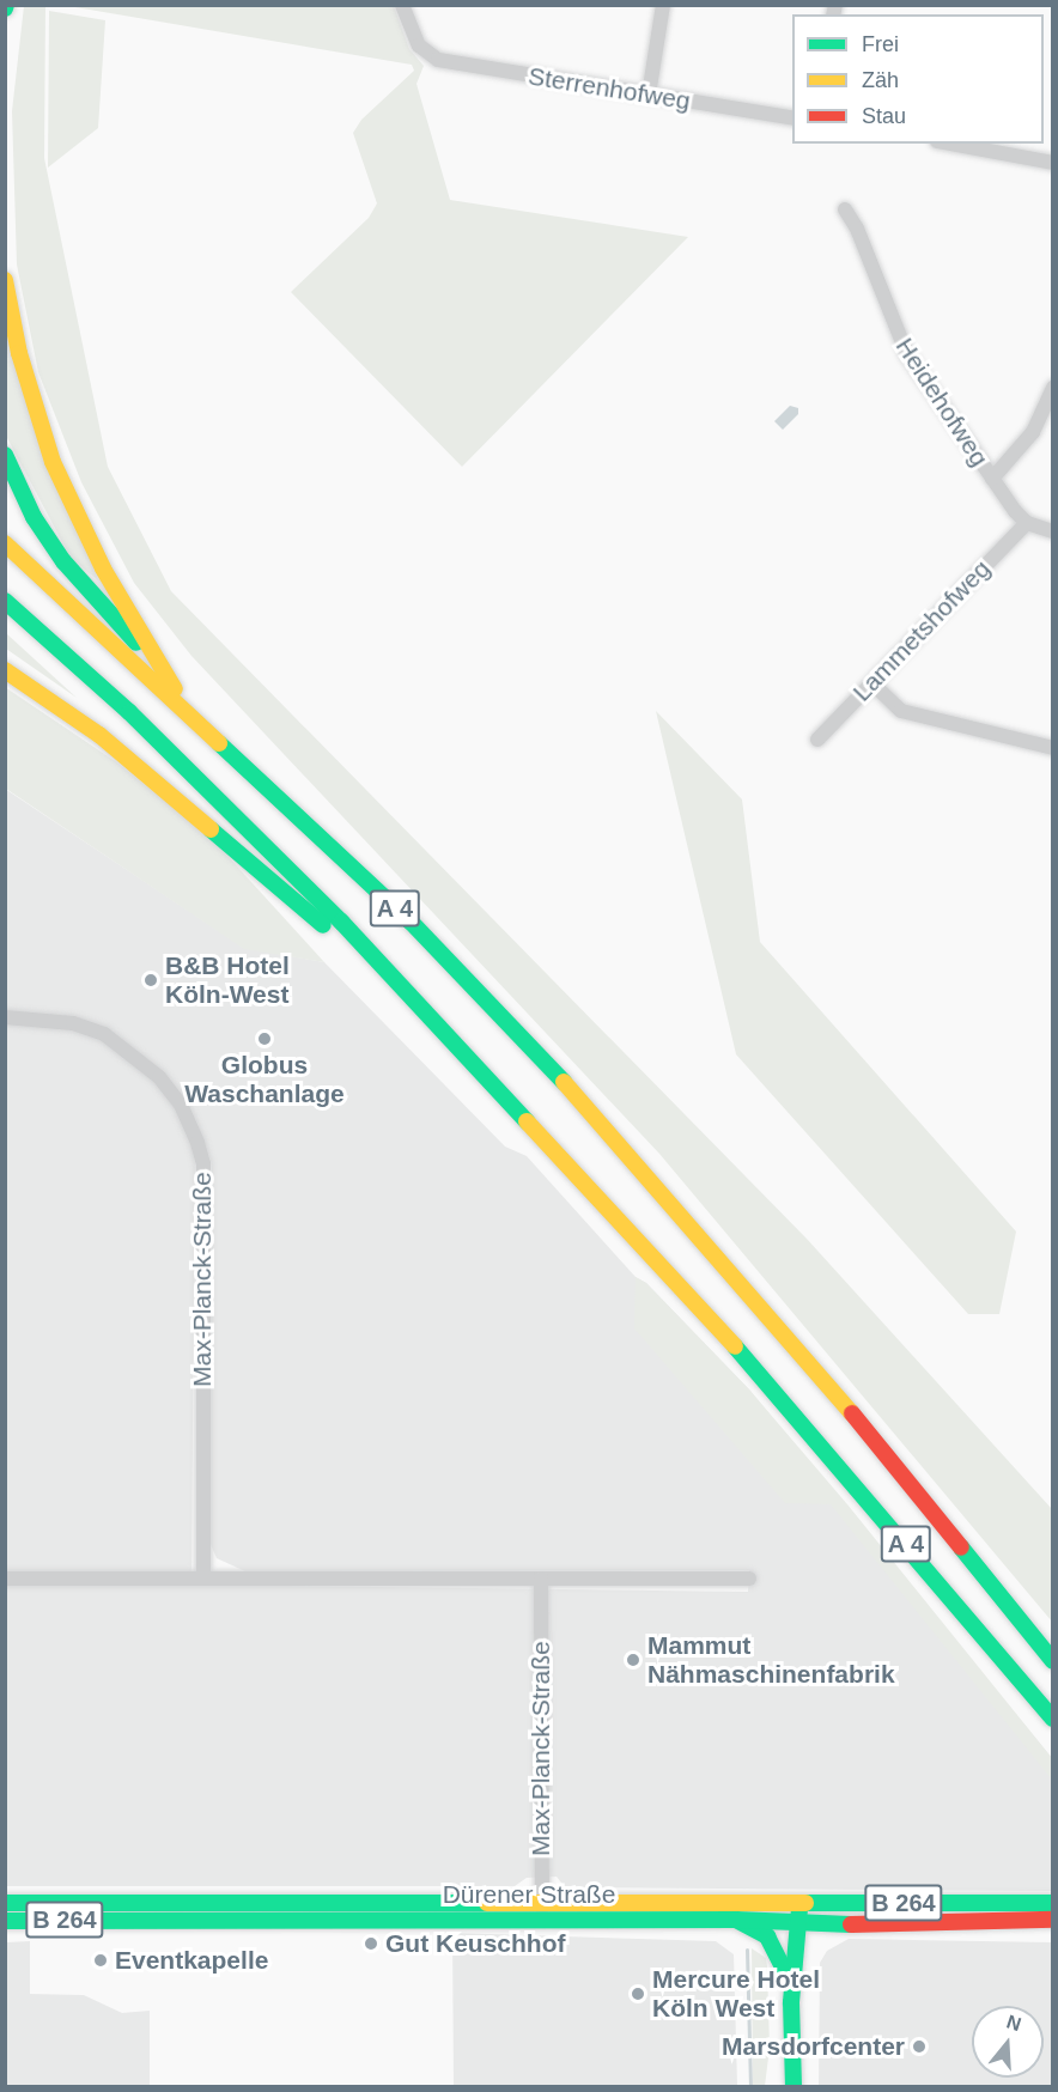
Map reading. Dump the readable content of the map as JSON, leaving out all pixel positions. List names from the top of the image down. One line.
{"streets":{"main road":["A 4","Dürener Straße","B 264"],"street":["Sterrenhofweg","Heidehofweg","Lammetshofweg","Max-Planck-Straße"]},"crossings":[["Heidehofweg","Lammetshofweg"],["Max-Planck-Straße","Dürener Straße"],["Dürener Straße","B 264"]],"places":["B&B Hotel Köln-West","Globus Waschanlage","Mammut Nähmaschinenfabrik","Gut Keuschhof","Eventkapelle","Mercure Hotel Köln West","Marsdorfcenter"],"legend":["Frei","Zäh","Stau"],"north":"top"}
